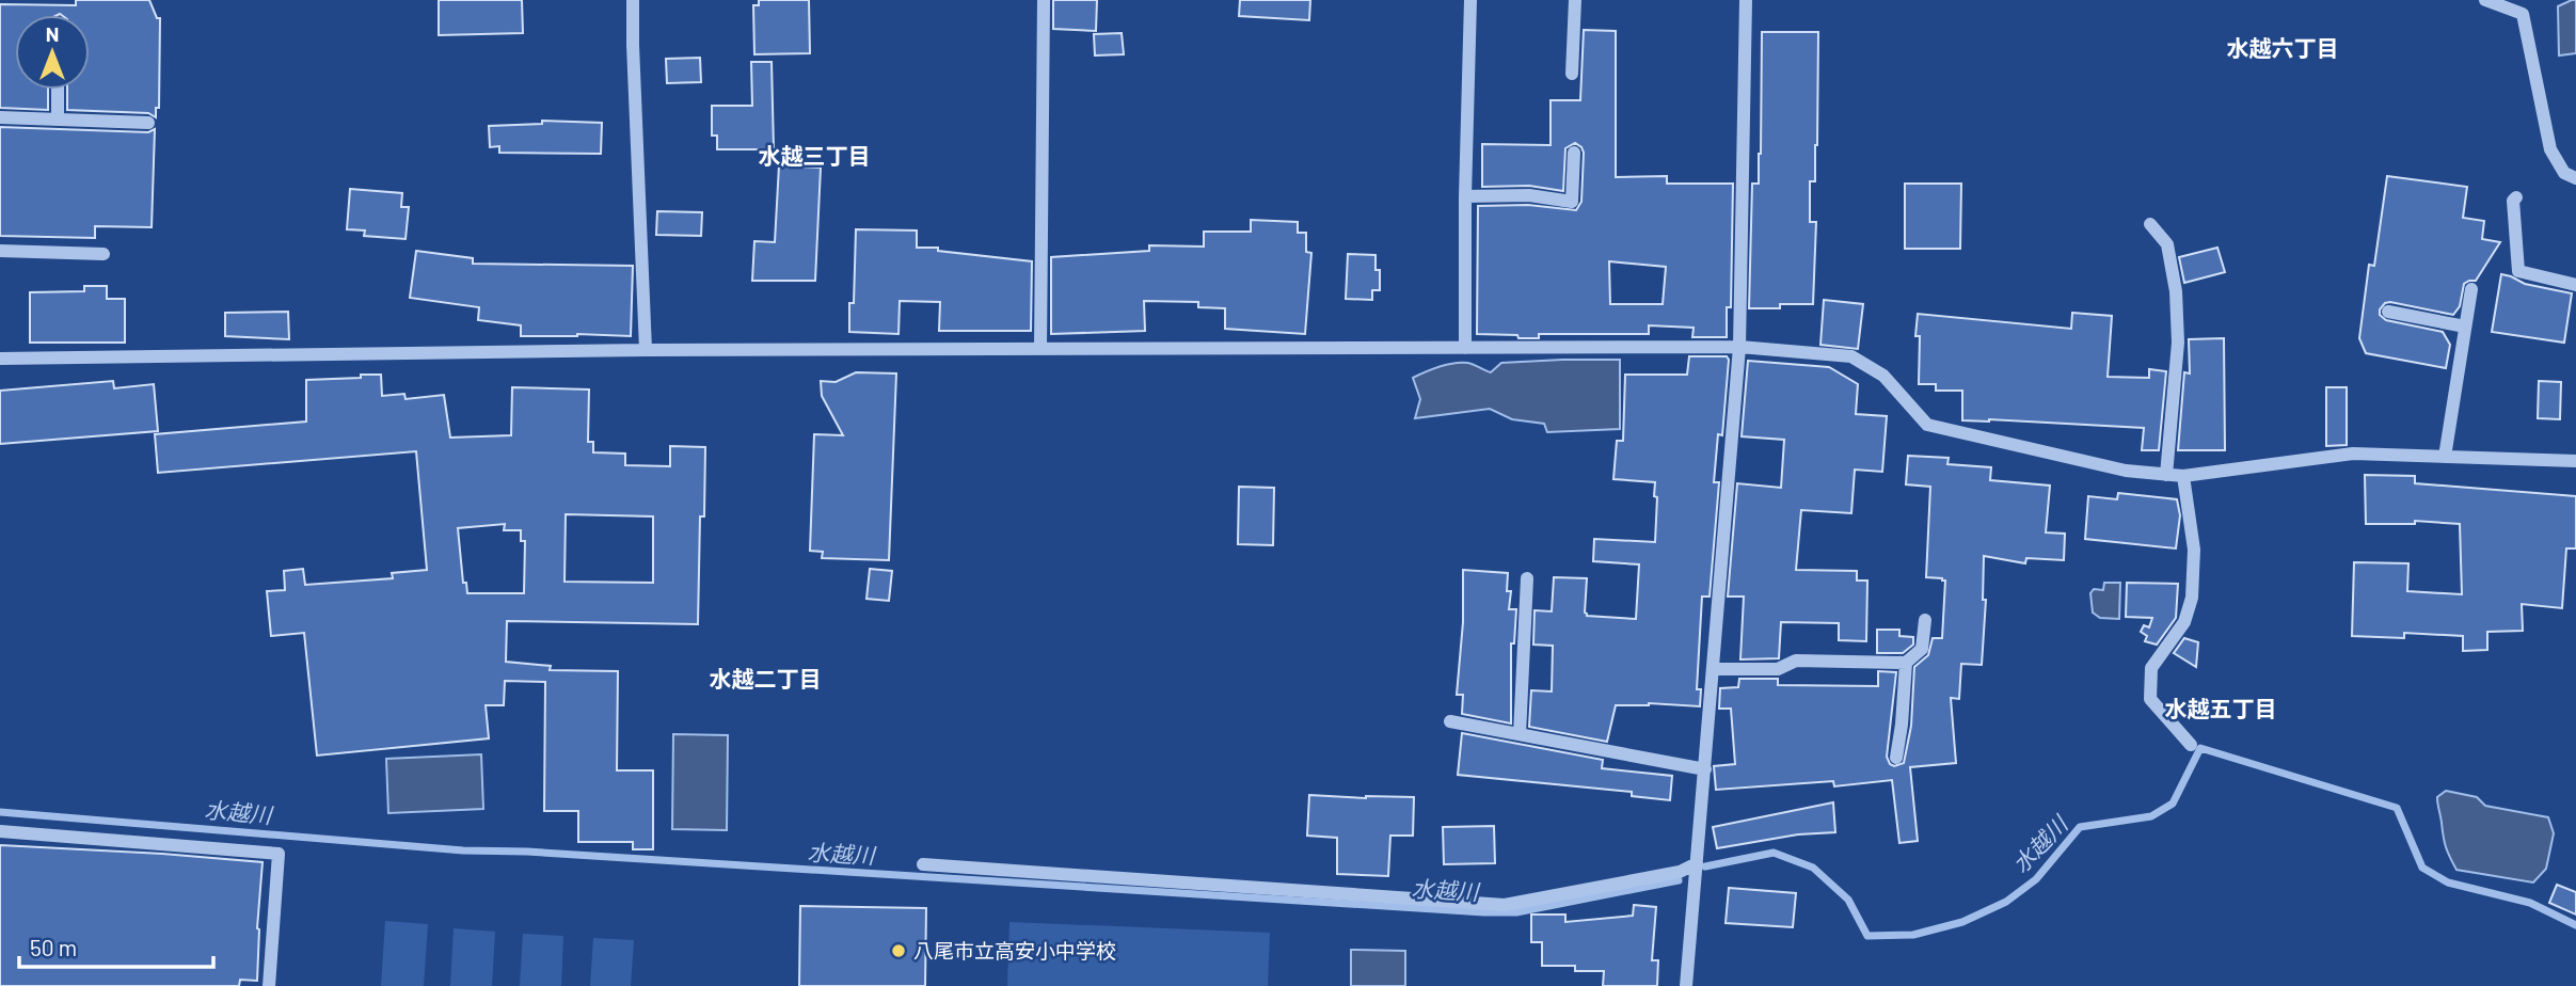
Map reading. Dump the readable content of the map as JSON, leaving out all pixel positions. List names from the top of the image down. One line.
{"districts":["水越六丁目","水越三丁目","水越二丁目","水越五丁目"],"water":["水越川"],"places":["八尾市立高安小中学校"],"scale_bar":"50 m","north":"top"}
